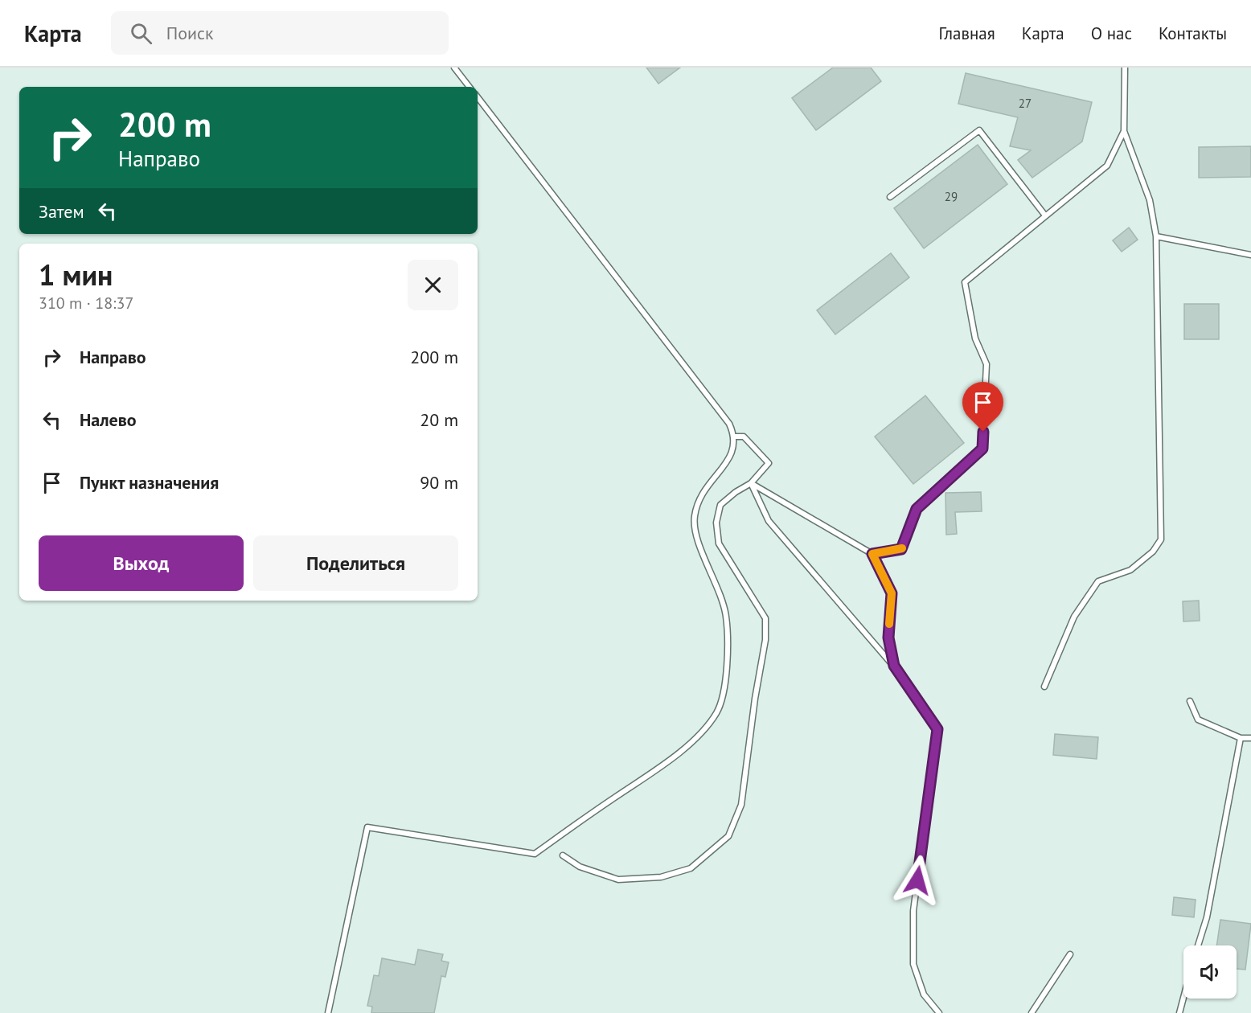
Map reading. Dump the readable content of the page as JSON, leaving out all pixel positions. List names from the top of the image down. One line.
{"house_numbers":["27","29"],"page":{"header":"Карта","search":"Поиск","nav":["Главная","Карта","О нас","Контакты"],"turn":["200 m","Направо"],"then":"Затем","heading":["1 мин","310 m · 18:37"],"list":[{"name":"Направо","value":"200 m"},{"name":"Налево","value":"20 m"},{"name":"Пункт назначения","value":"90 m"}],"buttons":["Выход","Поделиться"]}}
